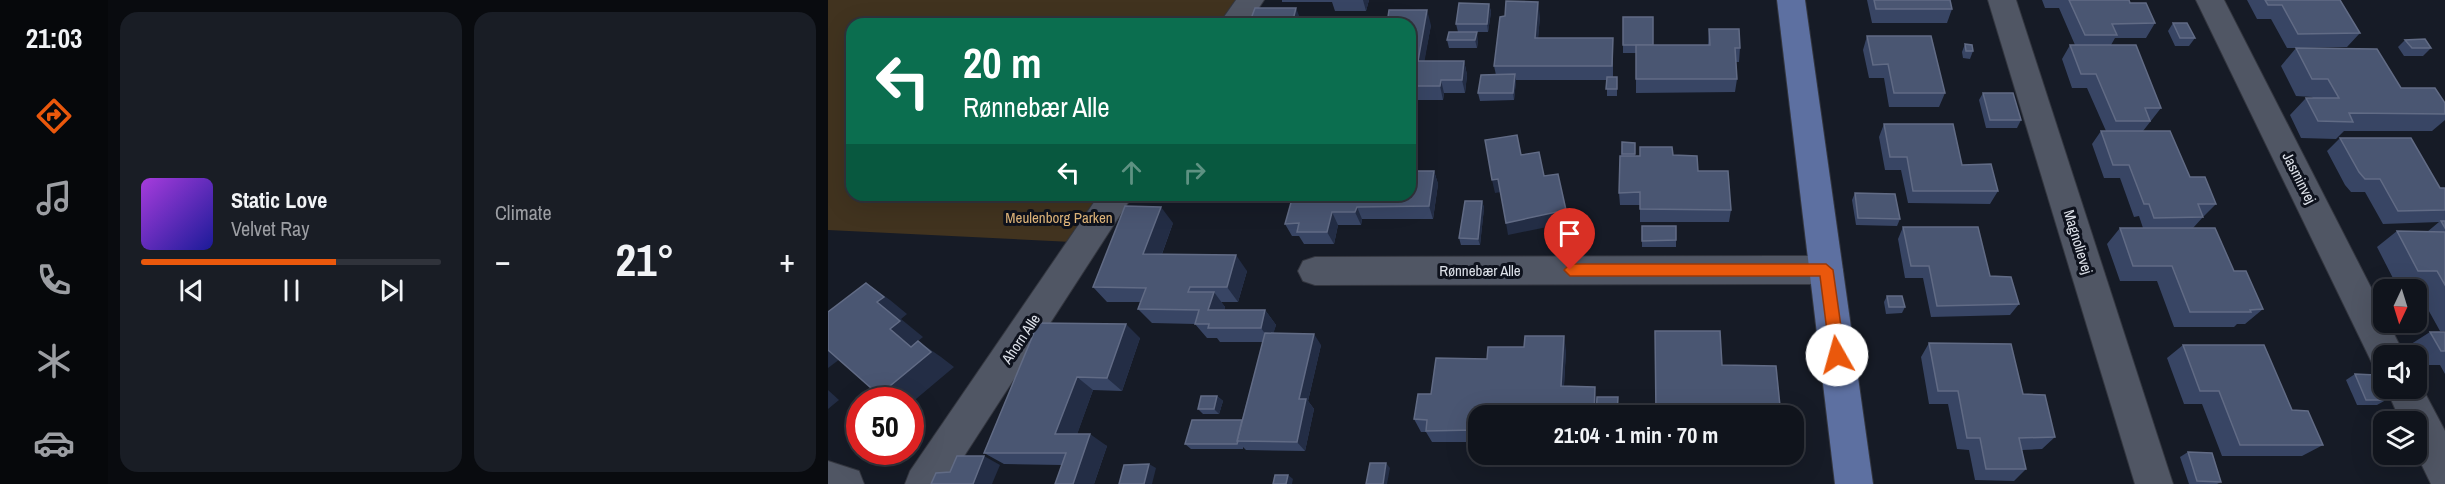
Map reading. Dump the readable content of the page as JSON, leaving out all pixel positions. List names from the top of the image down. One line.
{"streets":{"street":["Jasminvej","Magnolievej","Rønnebær Alle","Ahorn Alle"]},"parks":["Meulenborg Parken"],"north":"bottom","page":{"tabs":"21:03","tile":"Climate","turn":["20 m","Rønnebær Alle"],"song":["Static Love","Velvet Ray"],"heat":["−","21°","+"],"limit":"50","trip":"21:04 · 1 min · 70 m"}}
